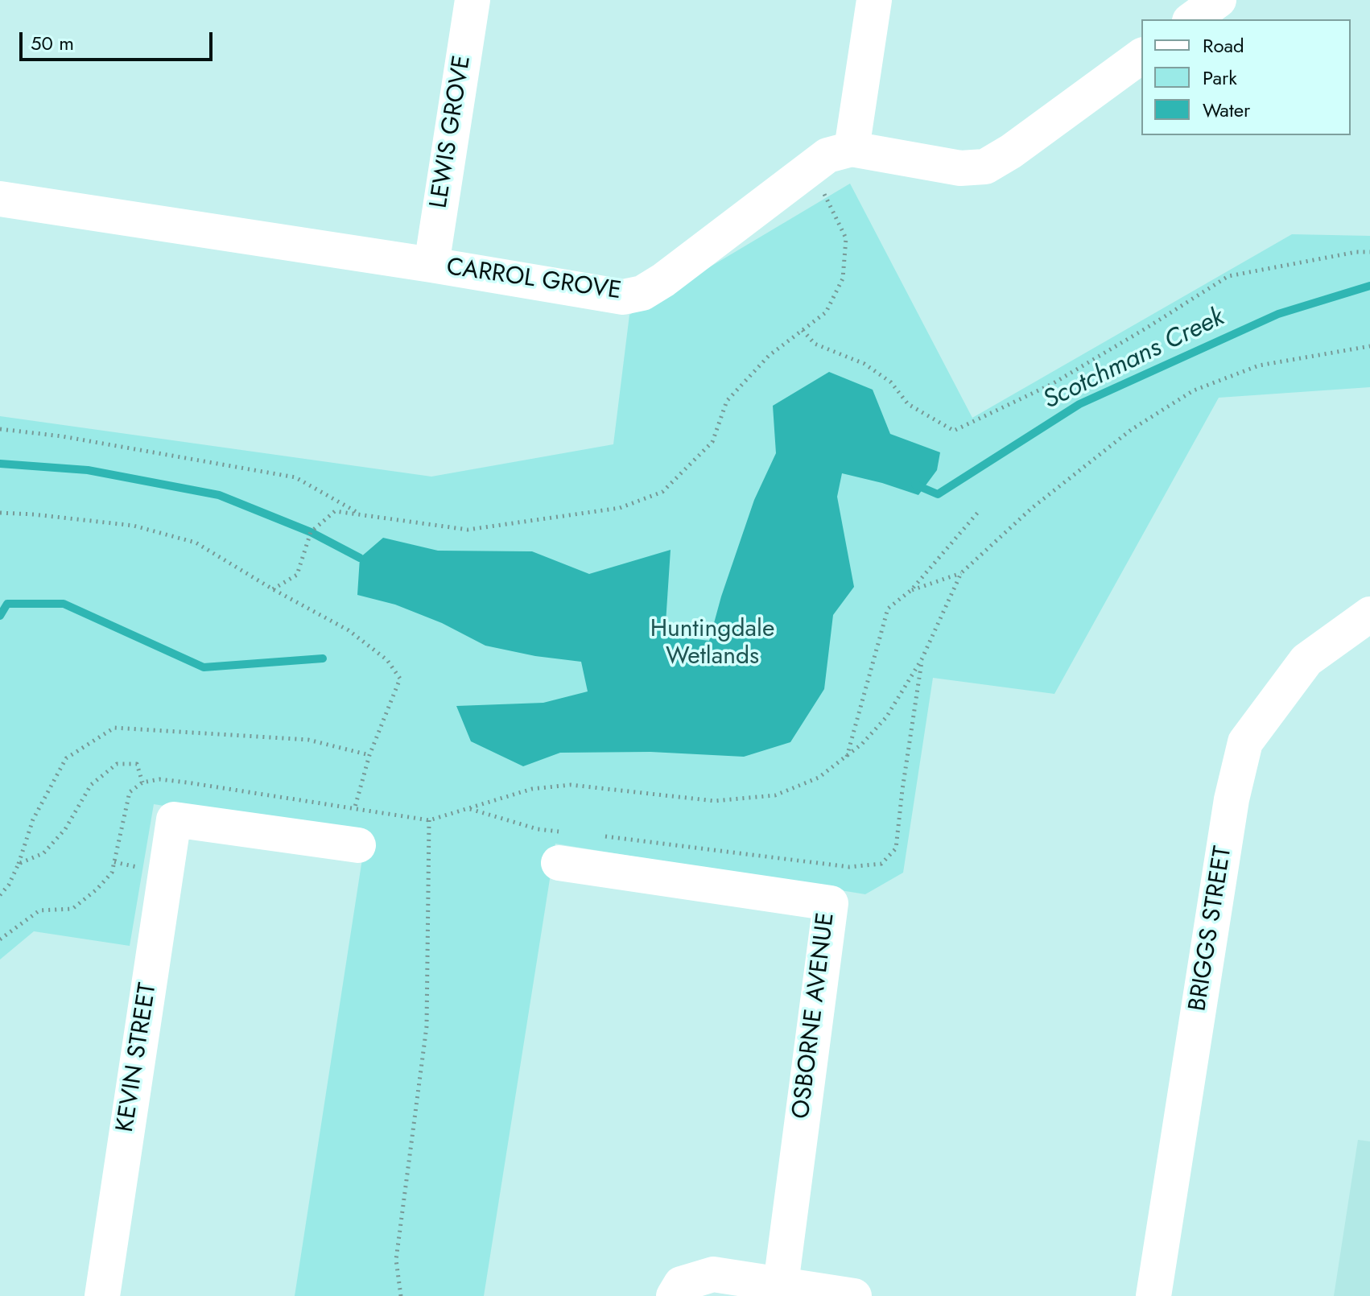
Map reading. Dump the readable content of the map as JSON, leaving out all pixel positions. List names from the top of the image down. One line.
{"streets":{"street":["LEWIS GROVE","CARROL GROVE","BRIGGS STREET","OSBORNE AVENUE","KEVIN STREET"]},"crossings":[["LEWIS GROVE","CARROL GROVE"]],"water":["Scotchmans Creek"],"parks":["Huntingdale Wetlands"],"legend":["Road","Park","Water"],"scale_bar":"50 m"}
